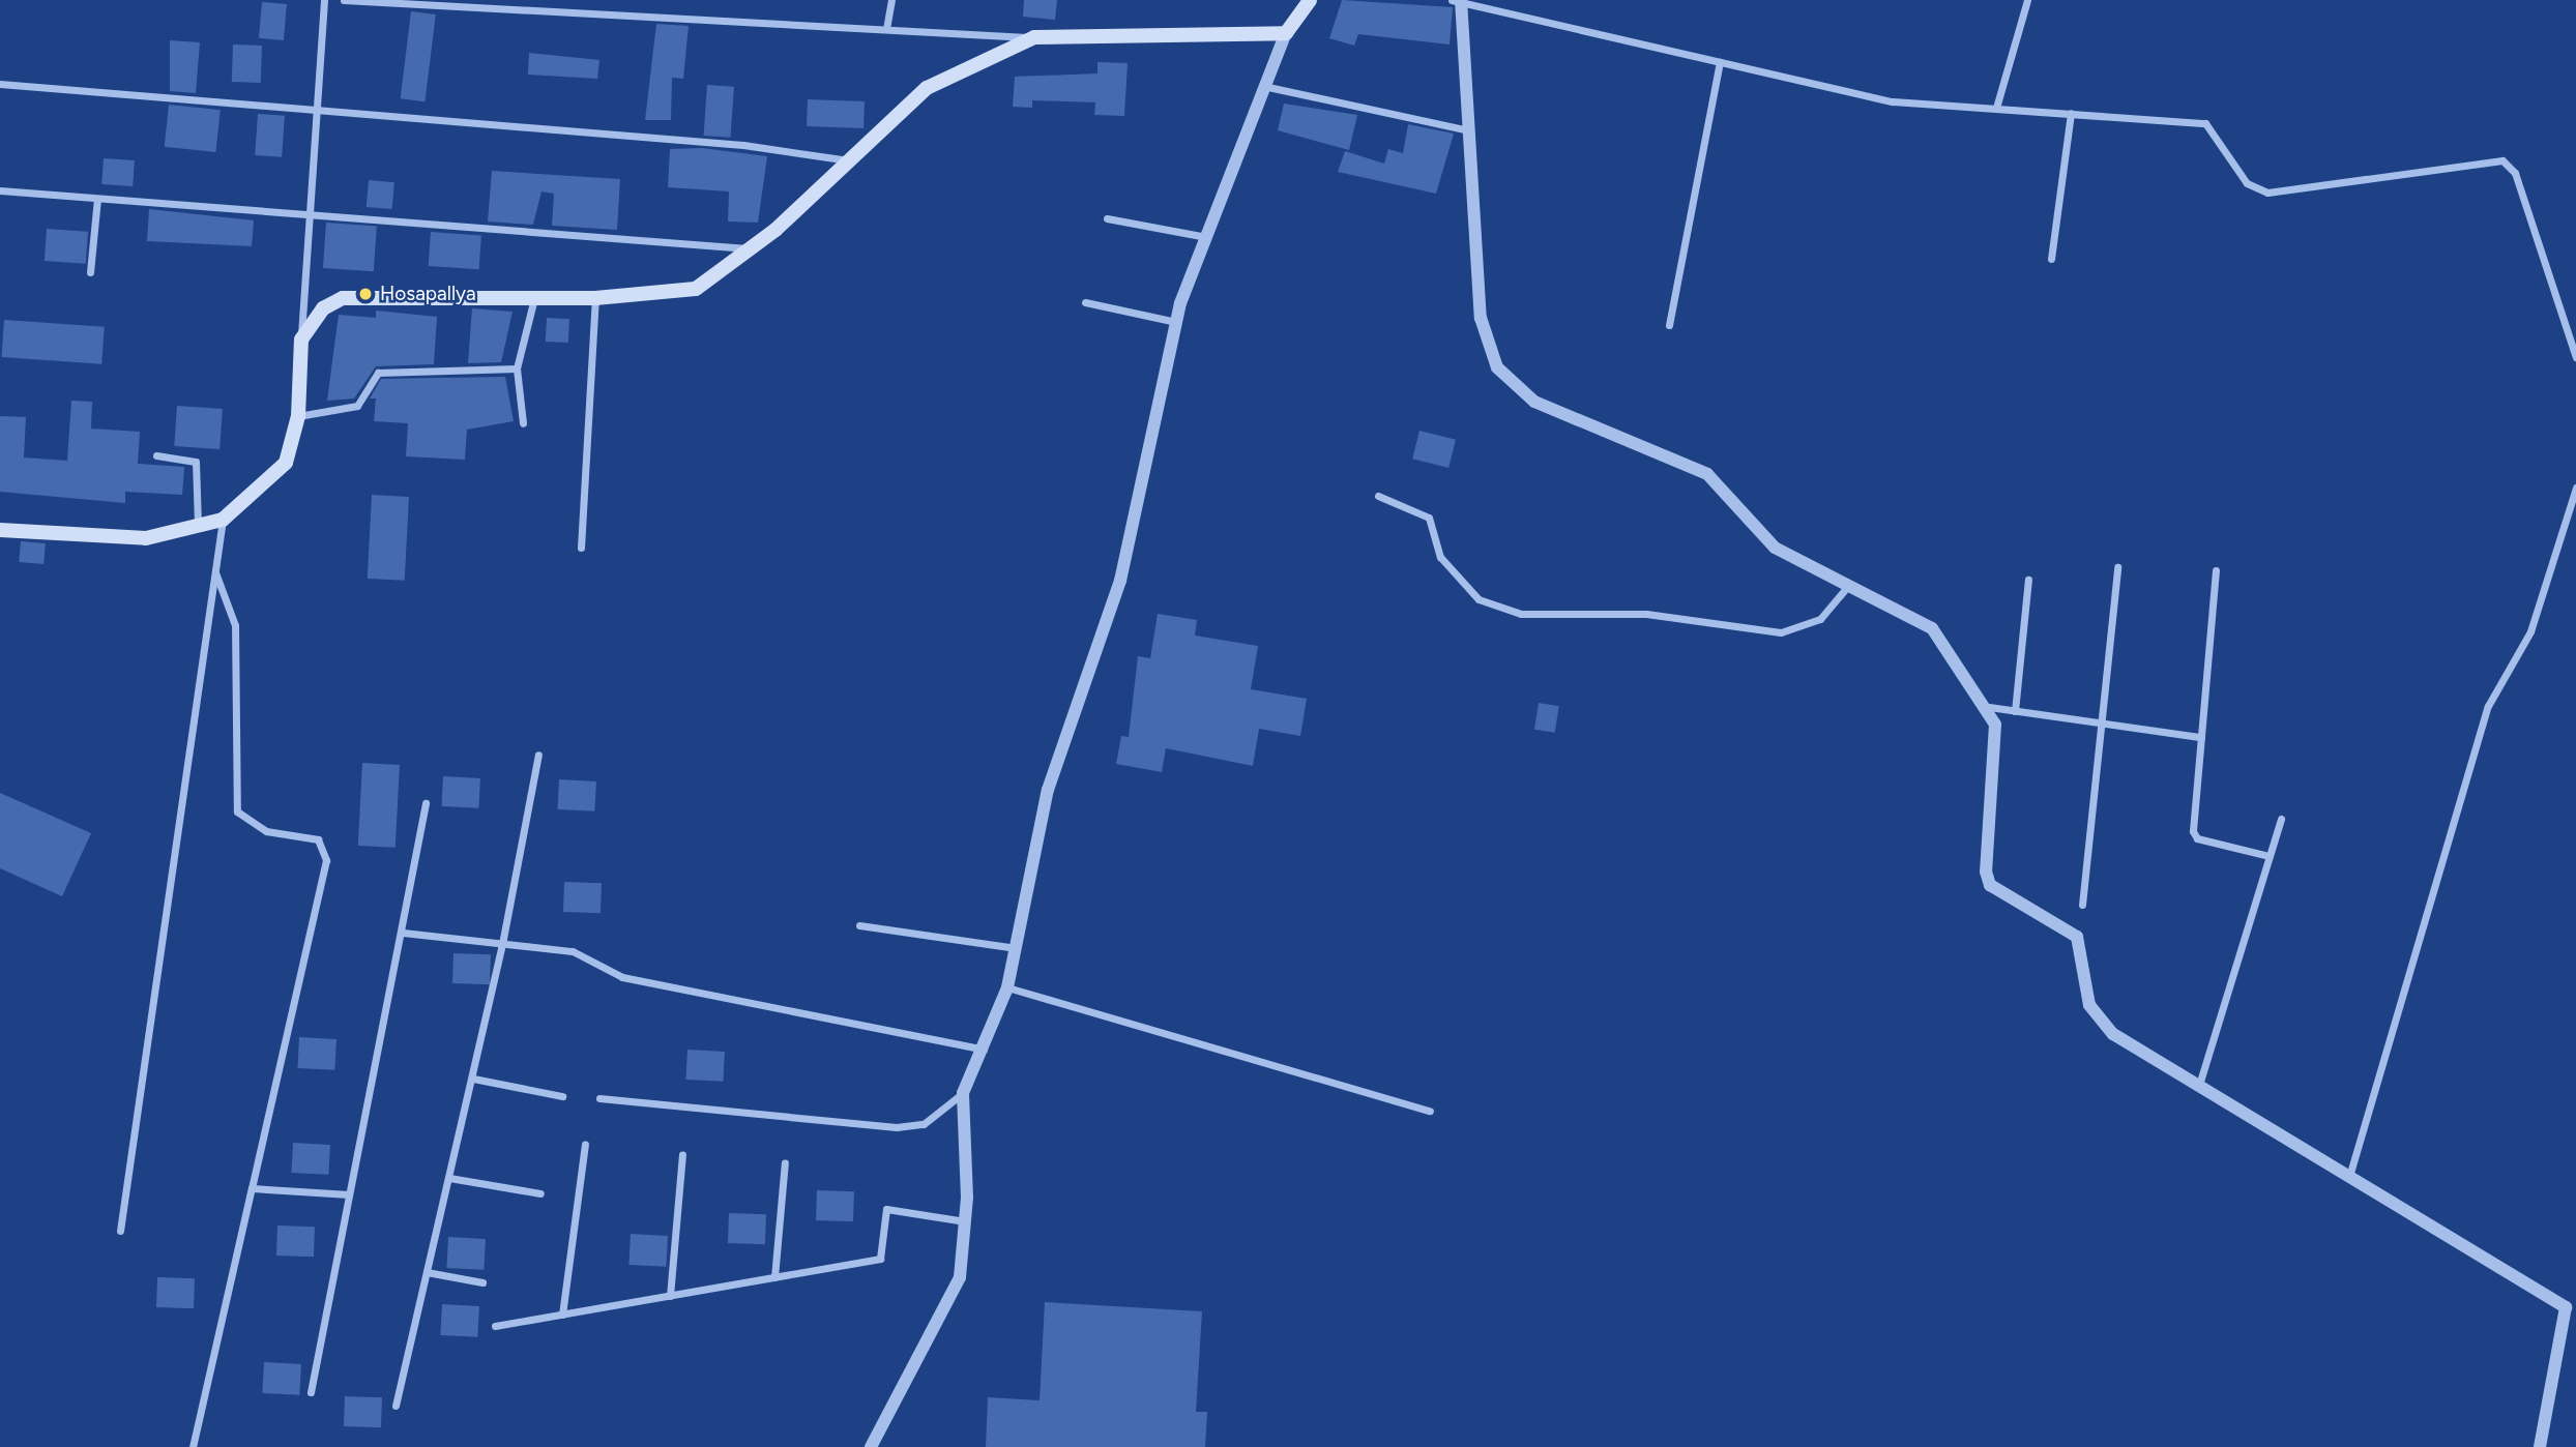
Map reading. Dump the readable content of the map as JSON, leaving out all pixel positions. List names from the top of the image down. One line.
{"places":["Hosapallya"]}
